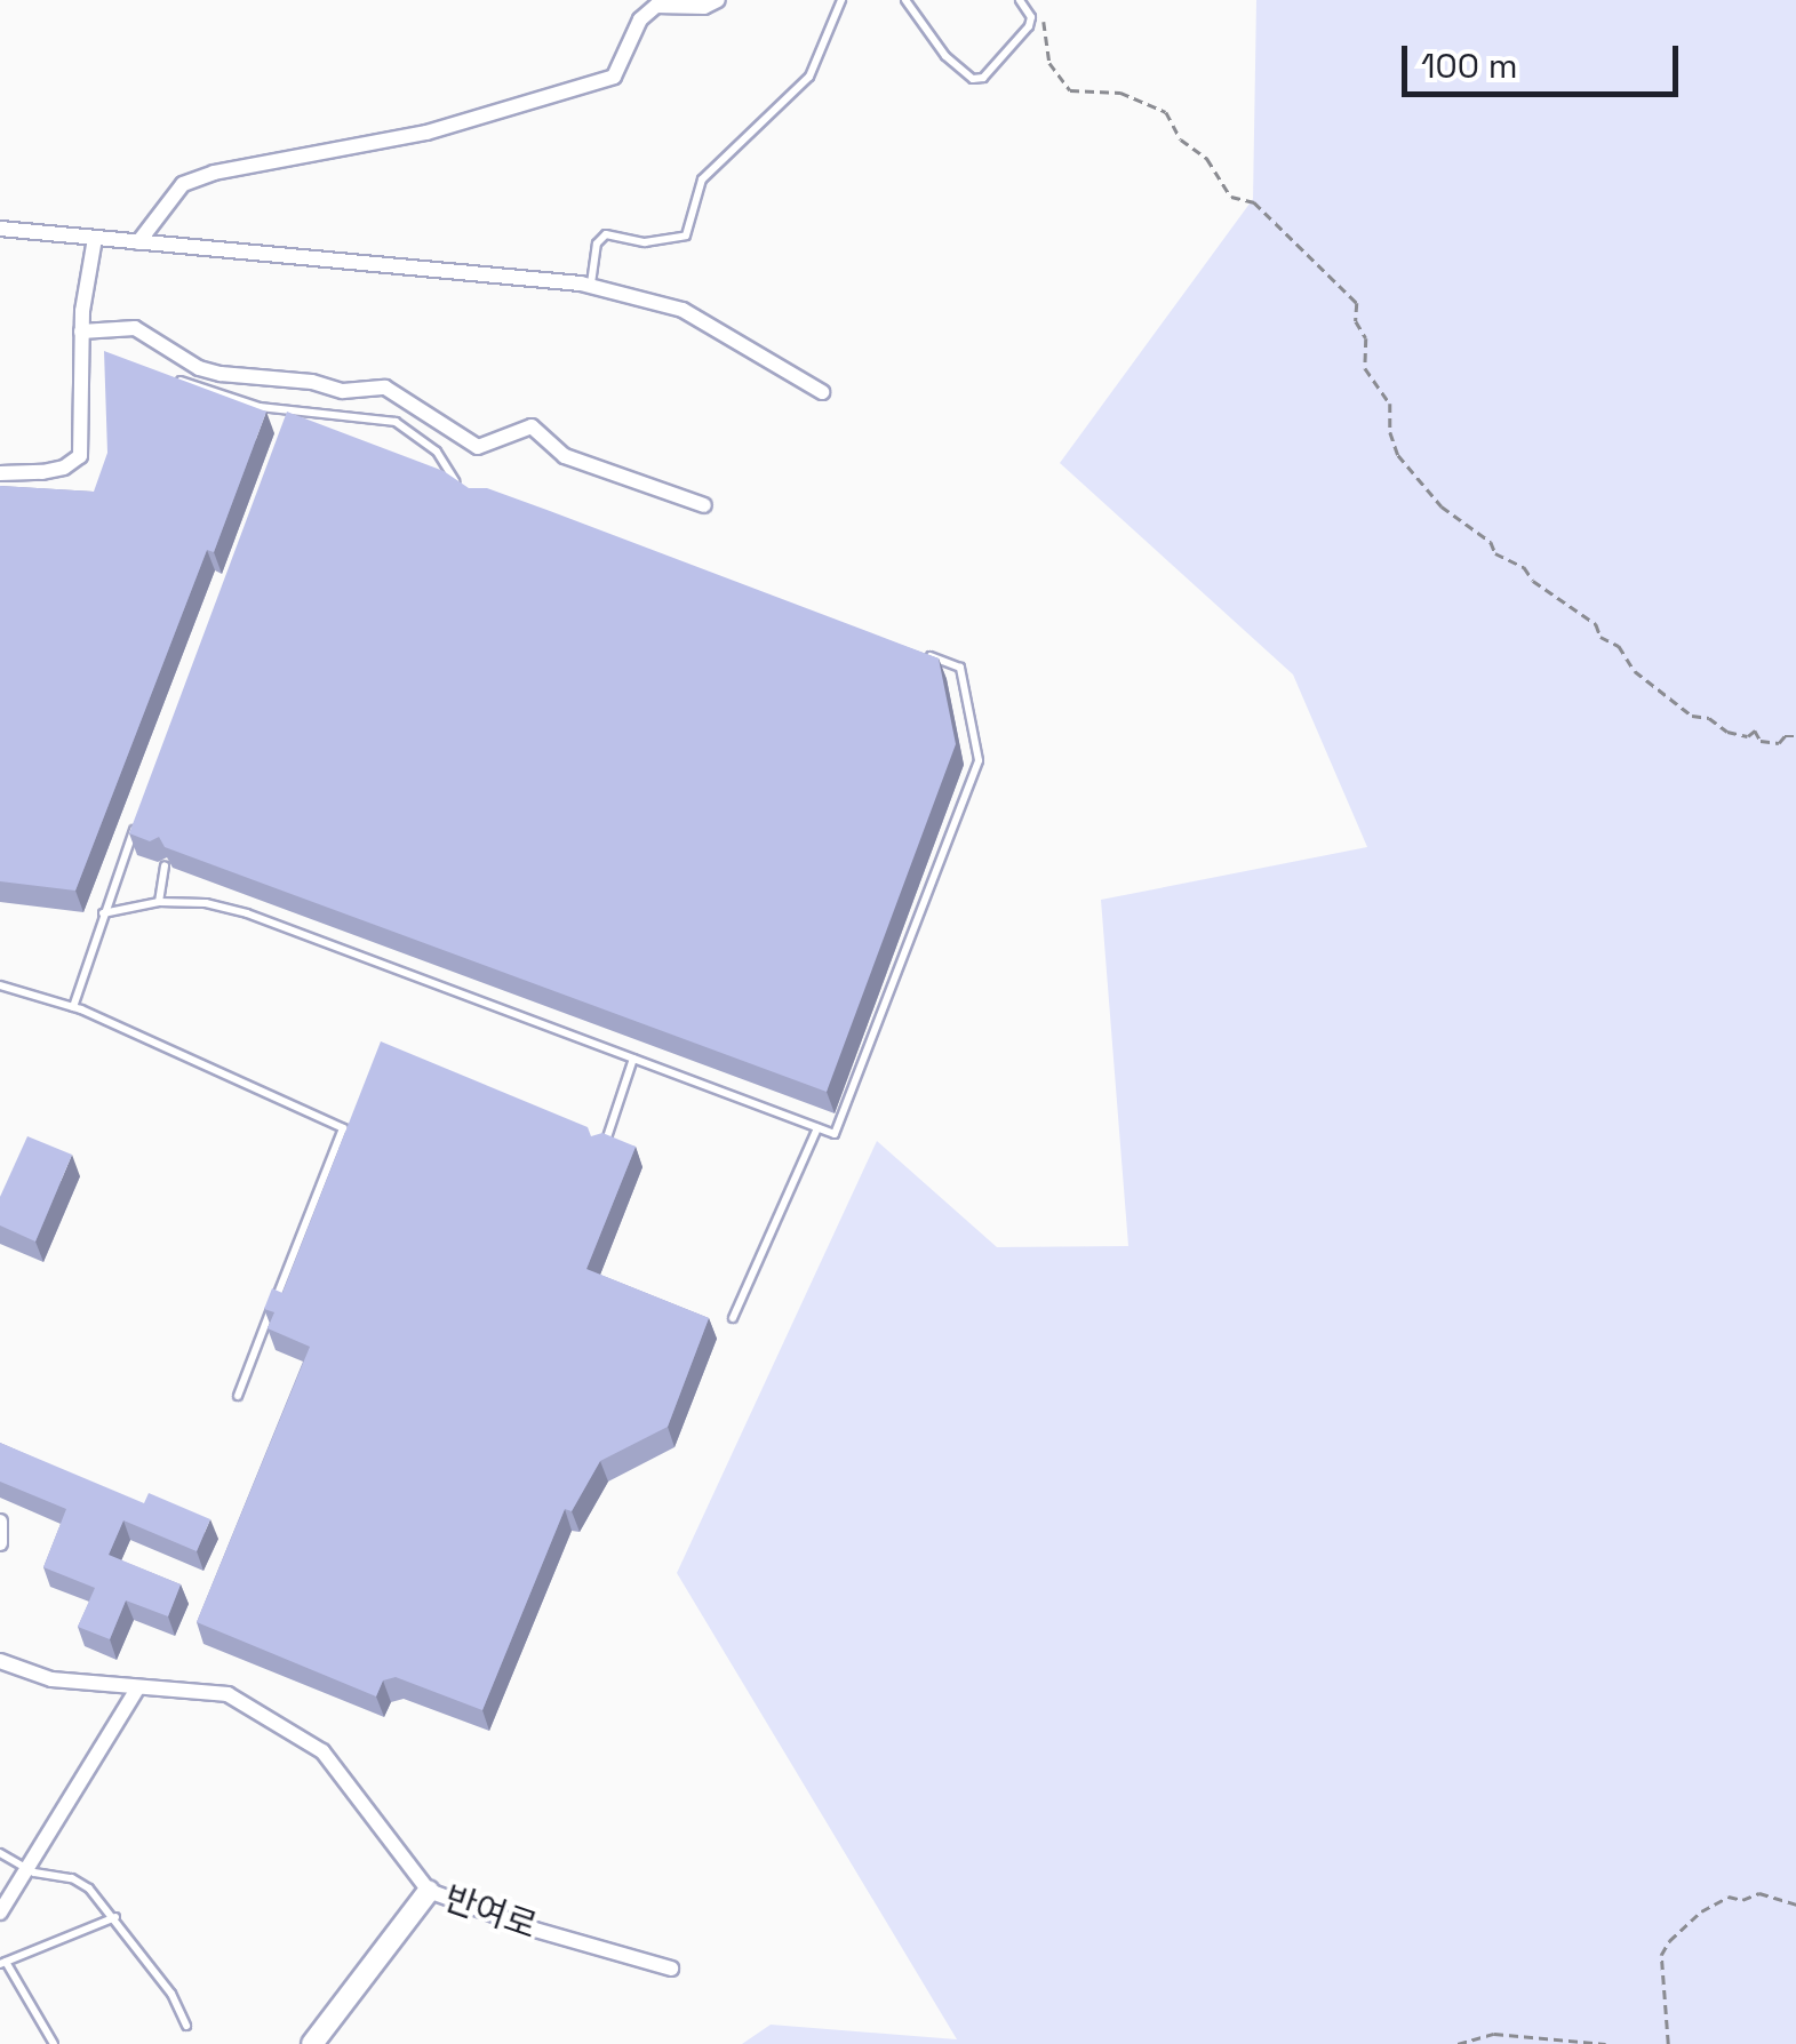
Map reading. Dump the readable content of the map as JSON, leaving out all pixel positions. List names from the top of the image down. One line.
{"streets":{"street":["반여로"]},"scale_bar":"100 m"}
